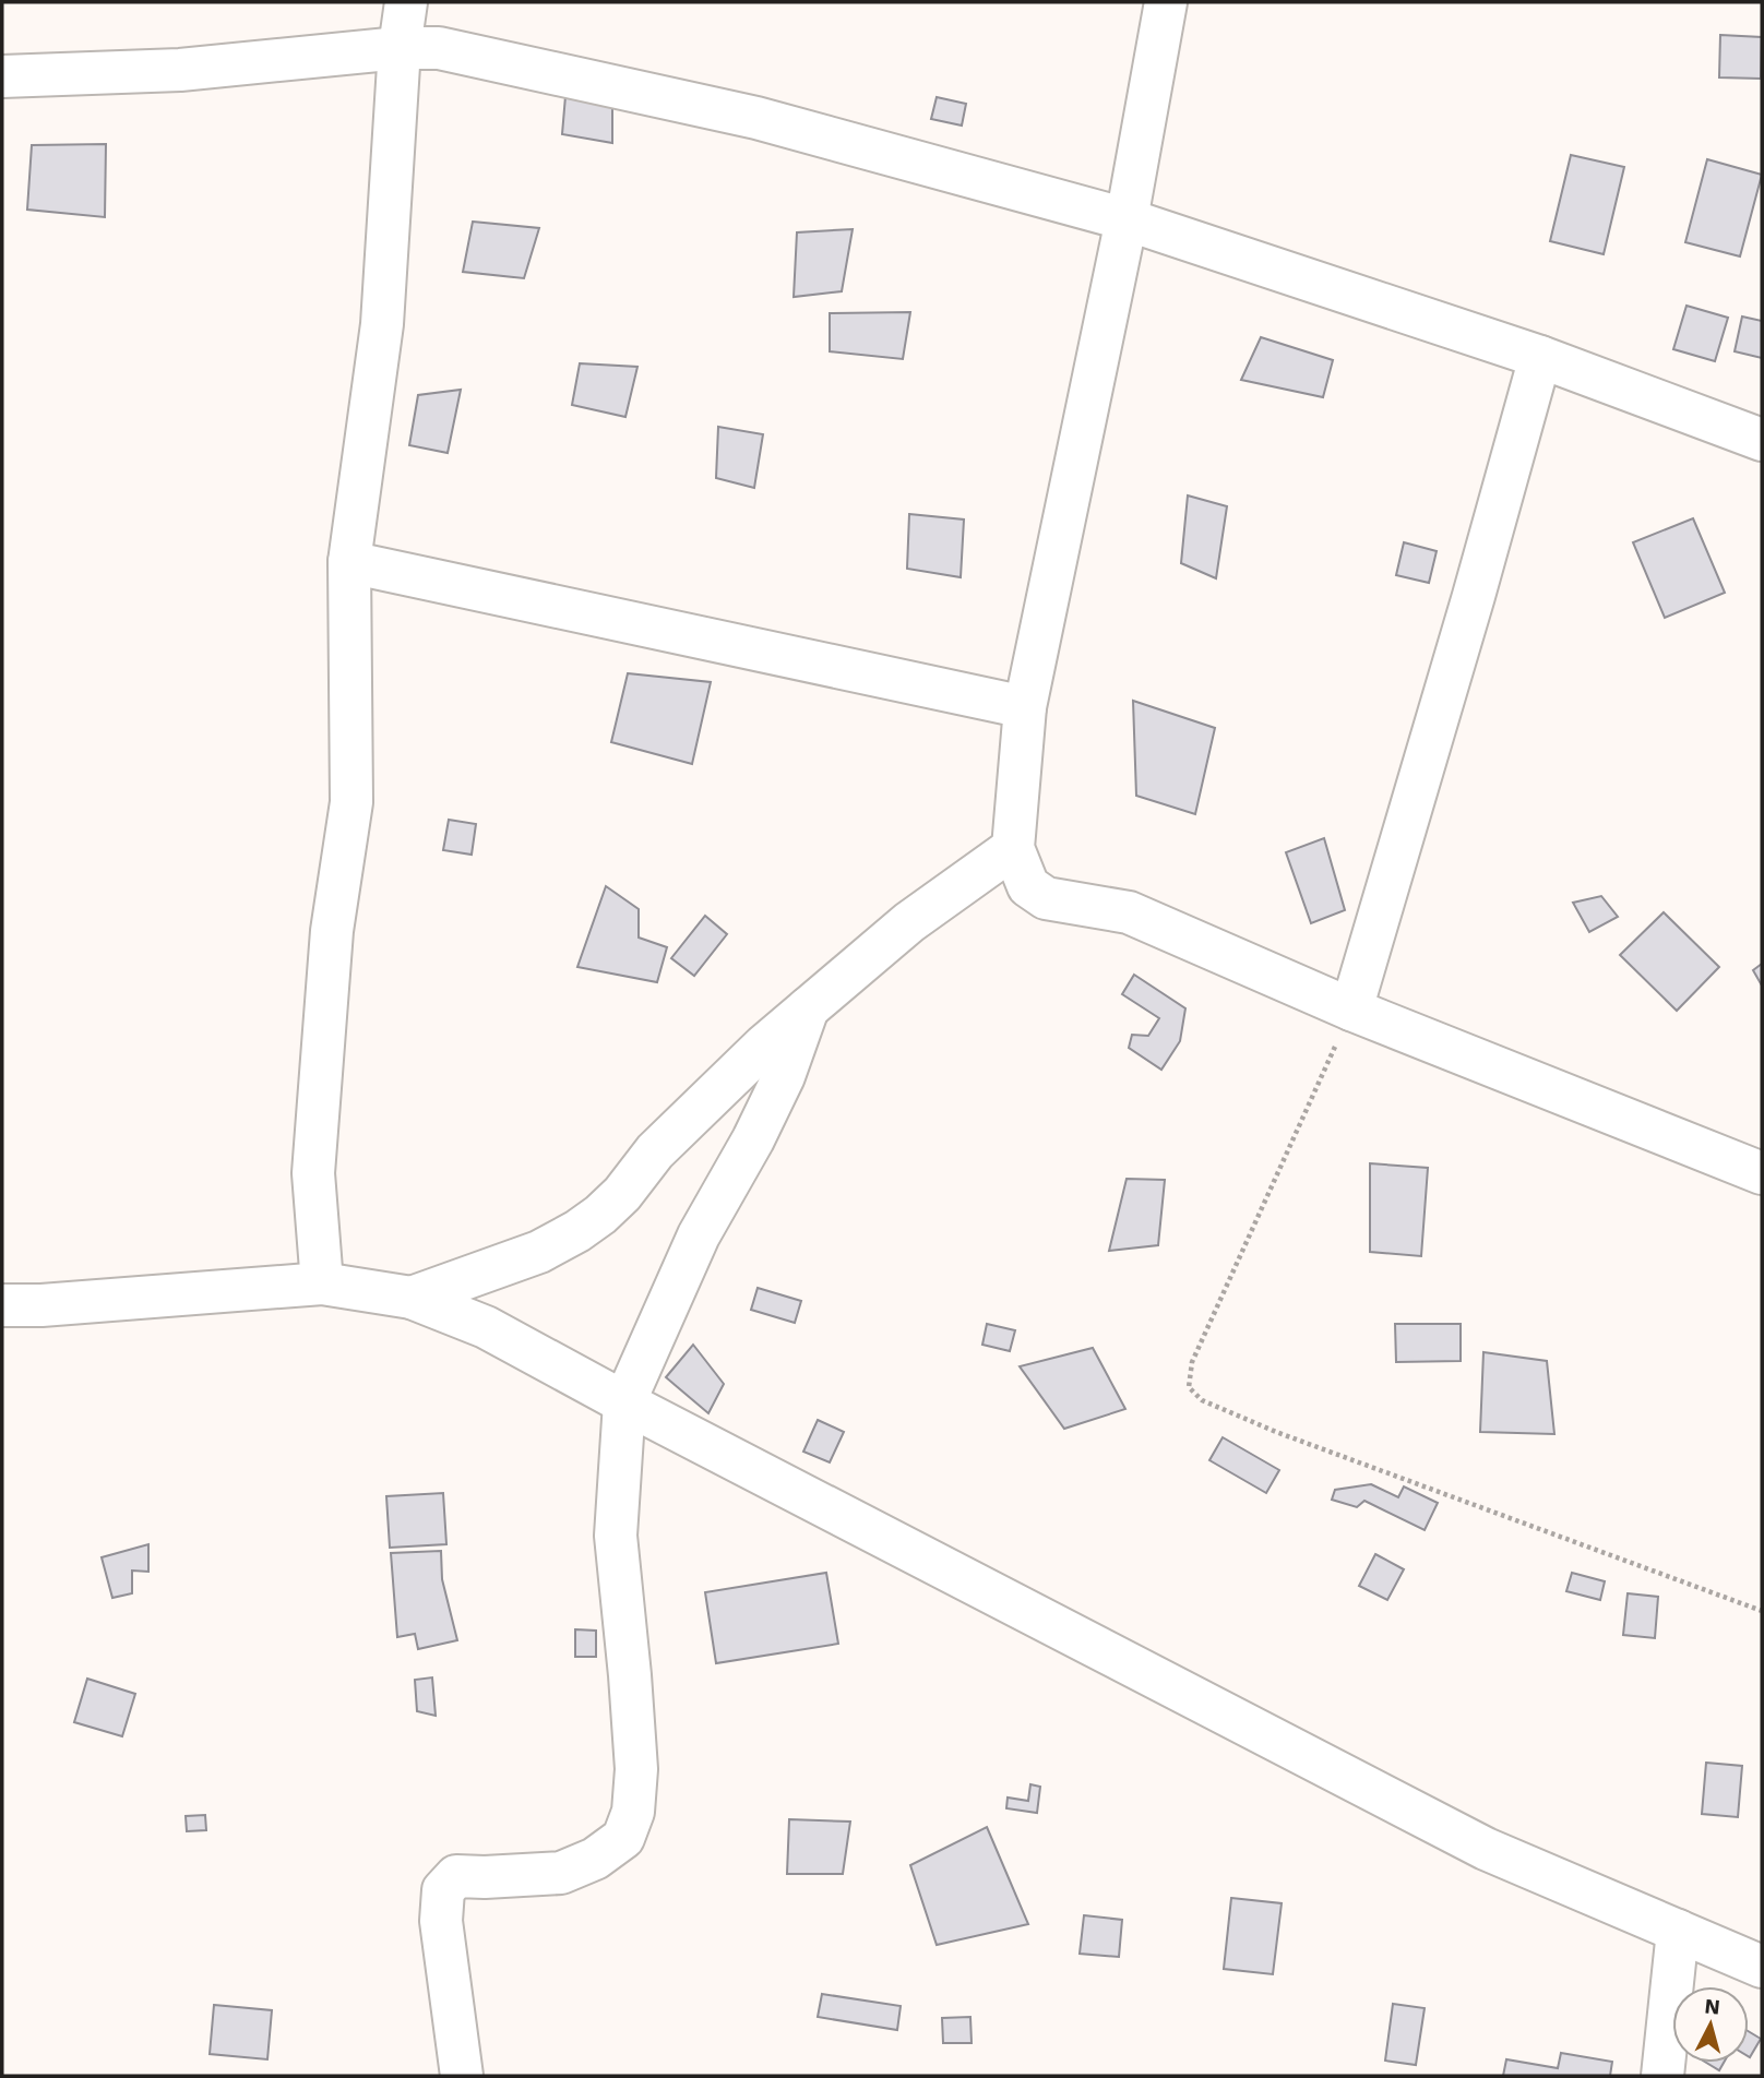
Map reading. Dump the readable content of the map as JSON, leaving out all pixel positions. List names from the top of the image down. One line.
{"north":"top"}
